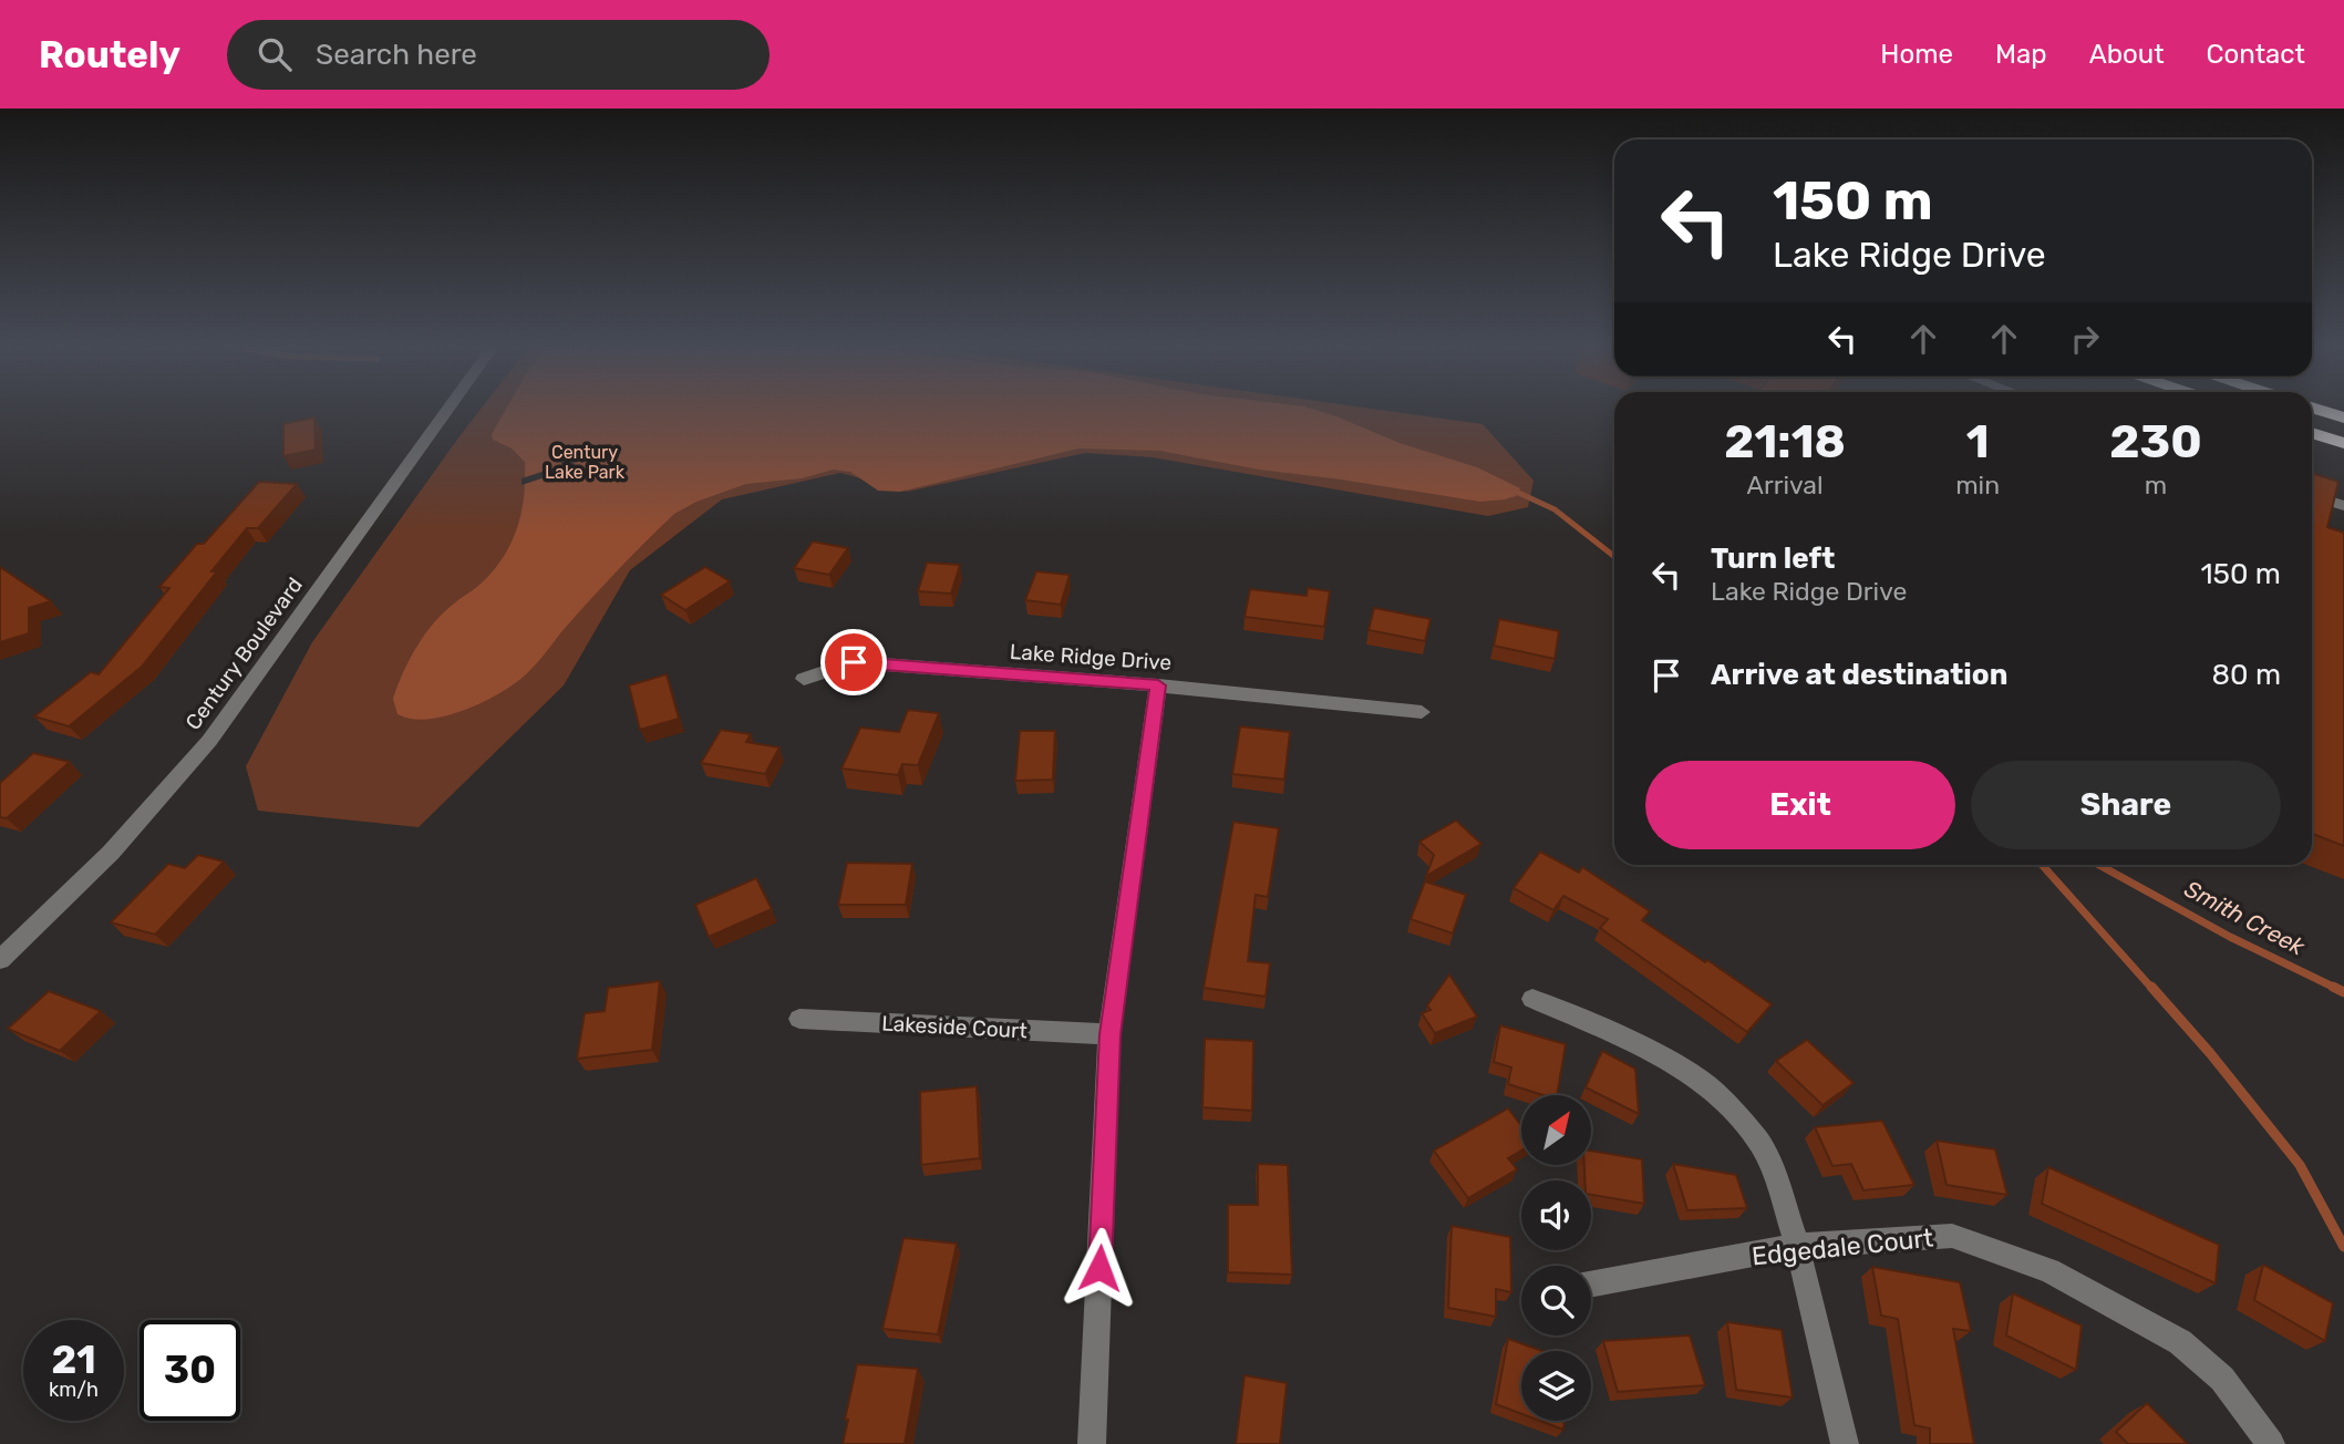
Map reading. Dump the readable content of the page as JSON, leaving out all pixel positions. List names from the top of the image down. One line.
{"streets":{"street":["Century Boulevard","Lake Ridge Drive","Lakeside Court","Edgedale Court"]},"water":["Smith Creek"],"parks":["Century Lake Park"],"north":"top right","page":{"header":"Routely","search":"Search here","nav":["Home","Map","About","Contact"],"turn":["150 m","Lake Ridge Drive"],"eta":["21:18","Arrival","1","min","230","m"],"list":[{"name":"Turn left","note":"Lake Ridge Drive","value":"150 m"},{"name":"Arrive at destination","value":"80 m"}],"buttons":["Exit","Share"],"speed":"21 km/h","limit":"30"}}
